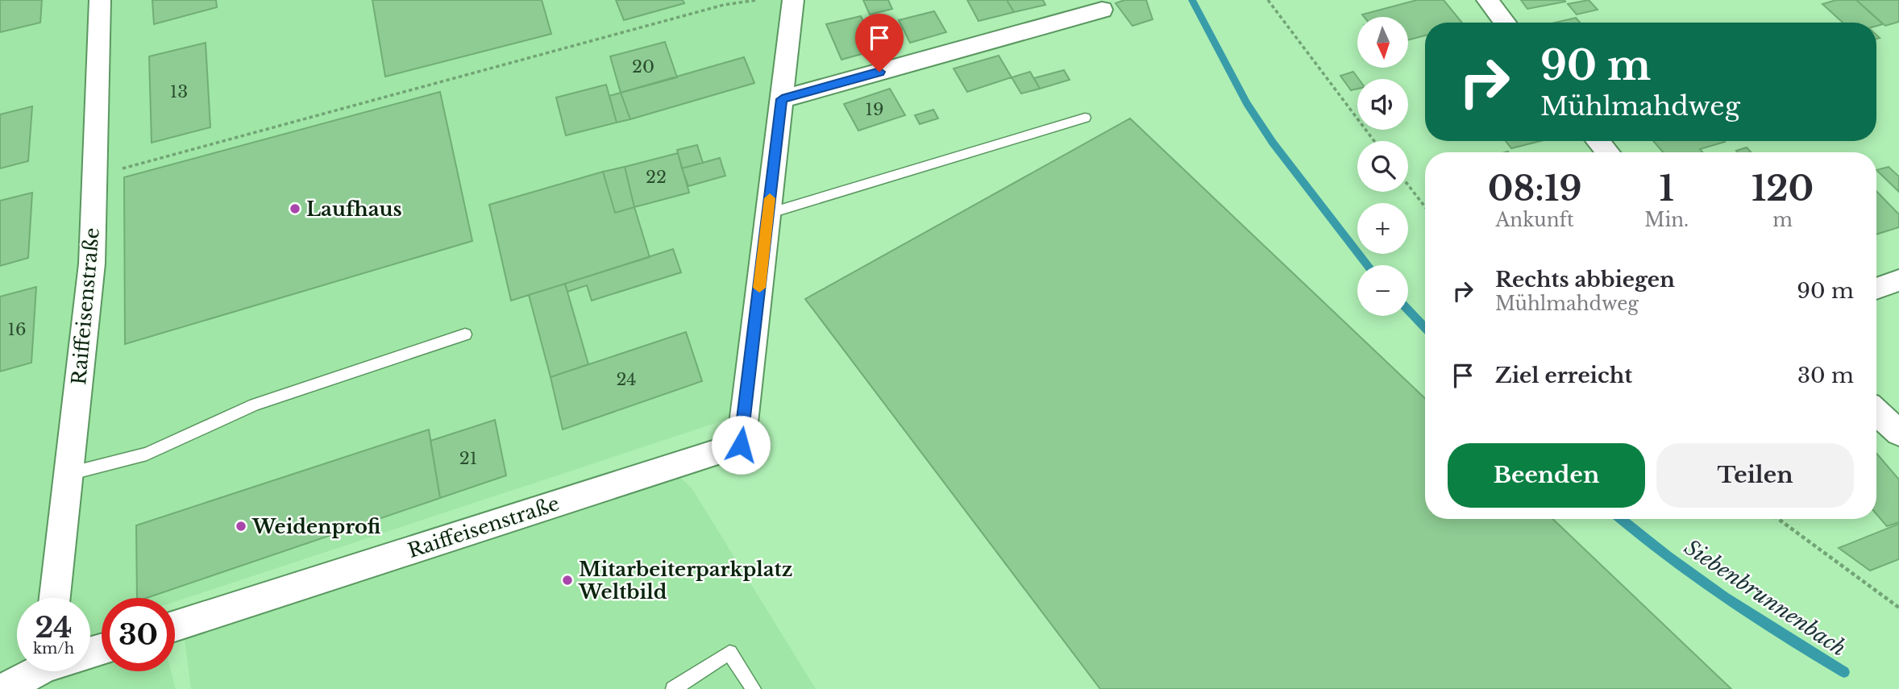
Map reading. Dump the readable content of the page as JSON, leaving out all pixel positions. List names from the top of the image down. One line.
{"streets":{"street":["Raiffeisenstraße"]},"water":["Siebenbrunnenbach"],"places":["Laufhaus","Weidenprofi","Mitarbeiterparkplatz Weltbild"],"house_numbers":["20","13","19","22","16","24","21"],"north":"bottom","page":{"map_buttons":["+","−"],"turn":["90 m","Mühlmahdweg"],"eta":["08:19","Ankunft","1","Min.","120","m"],"list":[{"name":"Rechts abbiegen","note":"Mühlmahdweg","value":"90 m"},{"name":"Ziel erreicht","value":"30 m"}],"buttons":["Beenden","Teilen"],"speed":"24 km/h","limit":"30"}}
